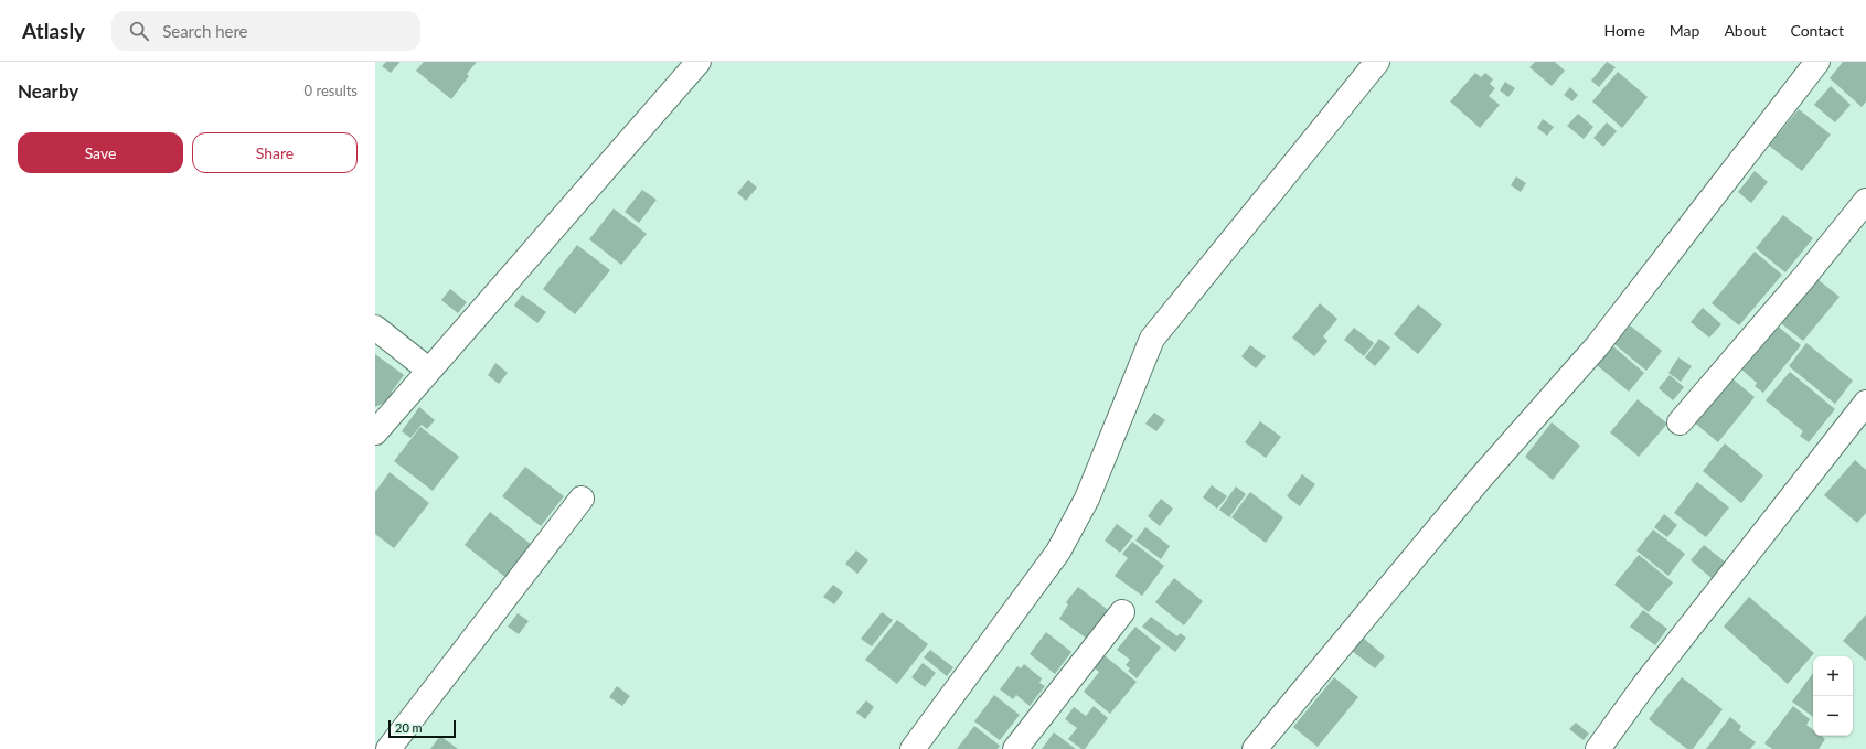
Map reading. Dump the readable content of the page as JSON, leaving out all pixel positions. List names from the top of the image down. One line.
{"scale_bar":"20 m","page":{"header":"Atlasly","search":"Search here","nav":["Home","Map","About","Contact"],"heading":["Nearby","0 results"],"buttons":["Save","Share"],"map_buttons":["+","−"],"scale":"20 m"}}
